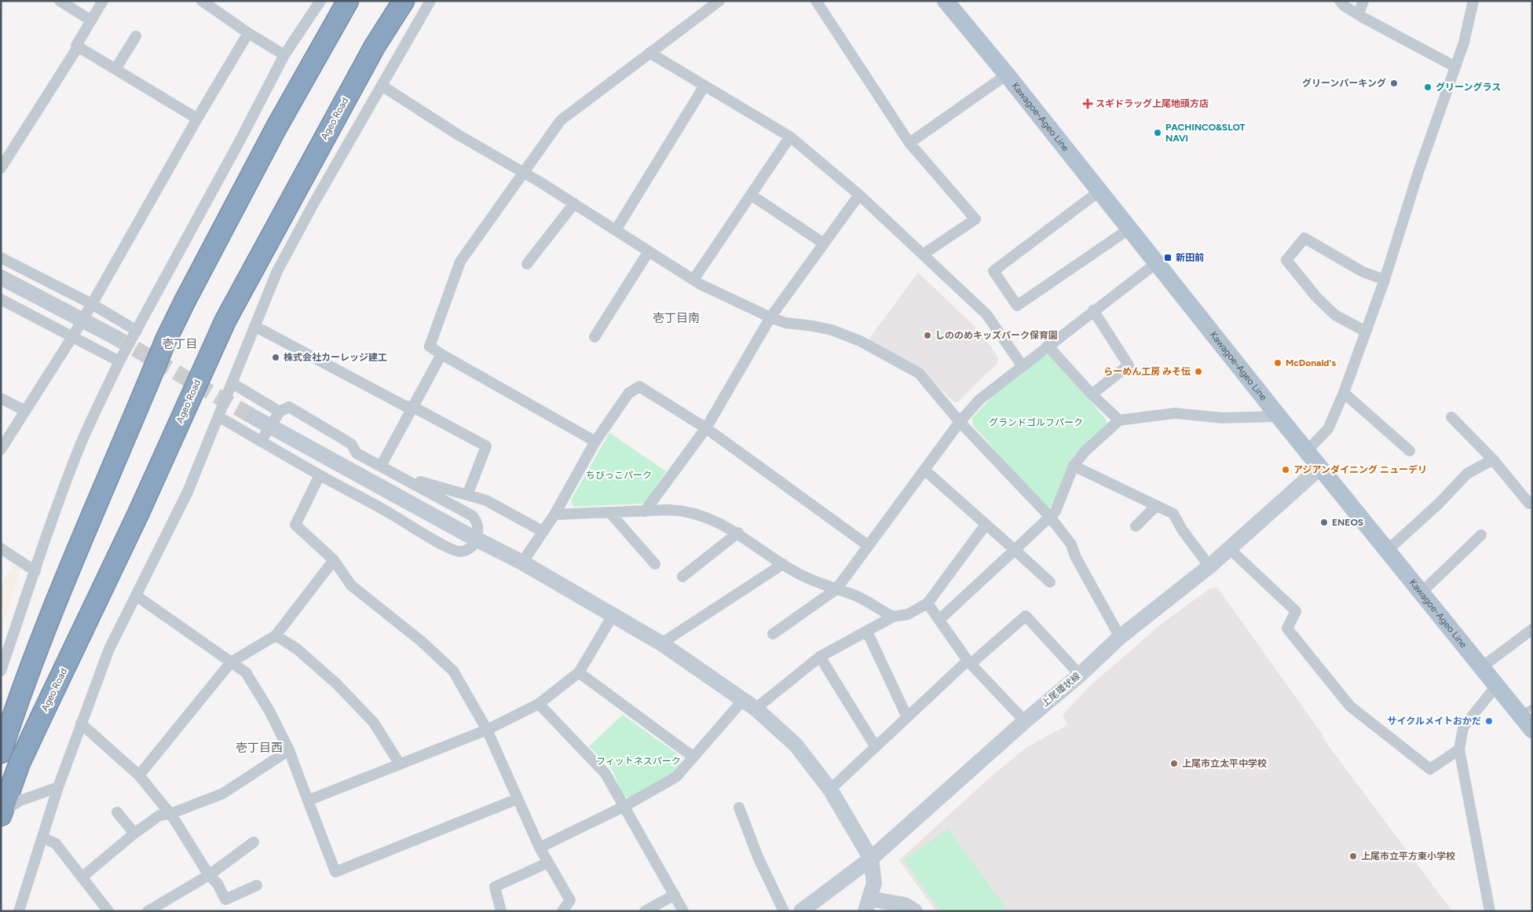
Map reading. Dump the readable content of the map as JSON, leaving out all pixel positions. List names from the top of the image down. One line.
{"streets":{"highway":["Ageo Road"],"main road":["Kawagoe-Ageo Line"],"street":["上尾環状線"]},"crossings":[["Kawagoe-Ageo Line","上尾環状線"]],"districts":["壱丁目南","壱丁目","壱丁目西"],"parks":["グランドゴルフパーク","ちびっこパーク","フィットネスパーク"],"places":{"other":["グリーンパーキング","グリーングラス","PACHINCO&SLOT NAVI","しののめキッズパーク保育園","株式会社カーレッジ建工","McDonald's","らーめん工房 みそ伝","アジアンダイニング ニューデリ","ENEOS","サイクルメイトおかだ","上尾市立太平中学校","上尾市立平方東小学校"],"health":["スギドラッグ上尾地頭方店"],"transit":["新田前"]}}
